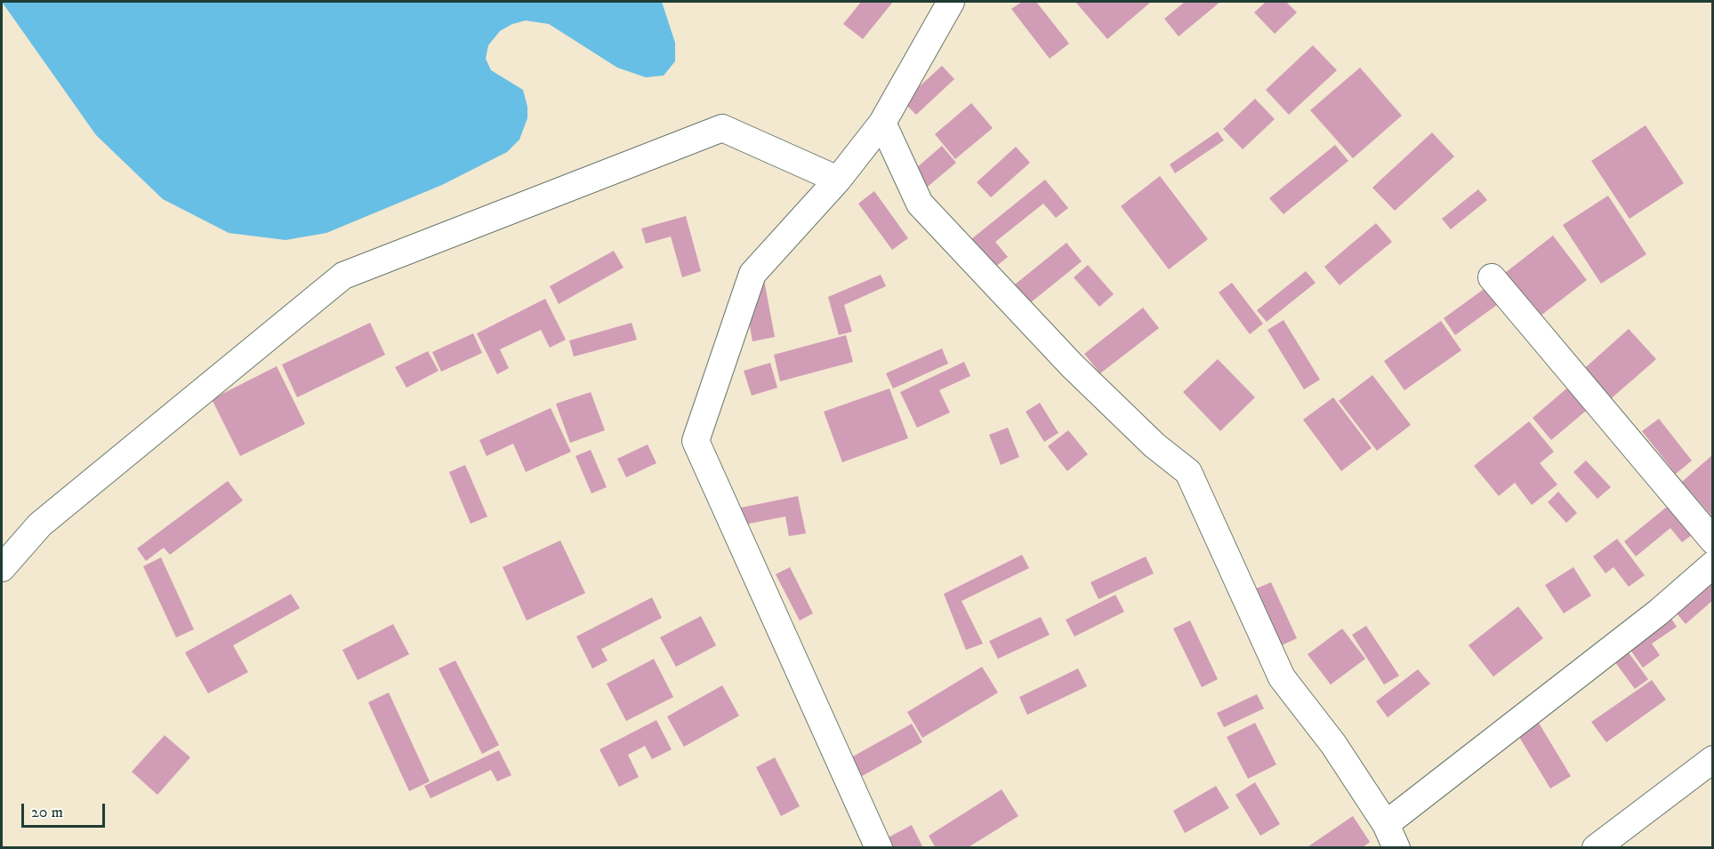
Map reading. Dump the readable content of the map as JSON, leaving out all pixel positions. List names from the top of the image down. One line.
{"scale_bar":"20 m"}
